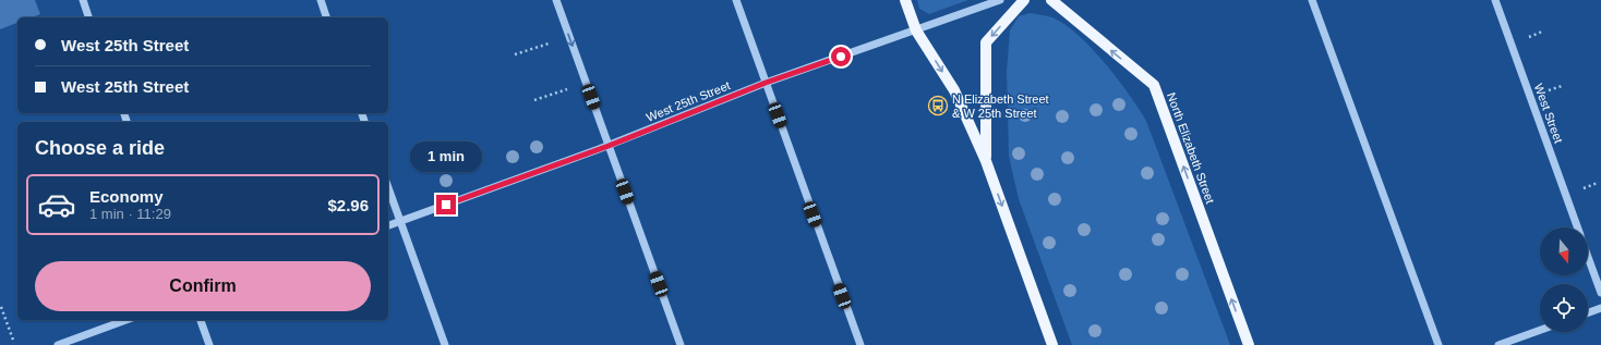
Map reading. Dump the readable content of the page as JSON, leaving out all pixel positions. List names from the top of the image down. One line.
{"streets":{"main road":["North Elizabeth Street"],"street":["West 25th Street","West Street"]},"one_way":["North Elizabeth Street"],"places":{"bus stop":["N Elizabeth Street & W 25th Street"]},"north":"bottom","page":{"banner":["West 25th Street","West 25th Street"],"heading":"Choose a ride","bubble":"1 min","list":[{"name":"Economy","note":"1 min · 11:29","value":"$2.96"}],"buttons":"Confirm"}}
